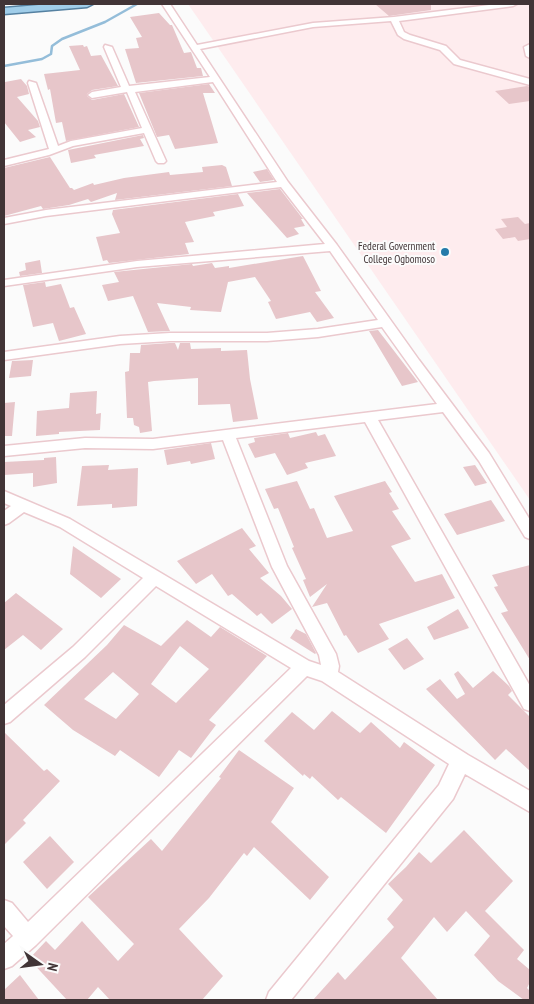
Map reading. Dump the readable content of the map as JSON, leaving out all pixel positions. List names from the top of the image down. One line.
{"places":["Federal Government College Ogbomoso"],"north":"right"}
